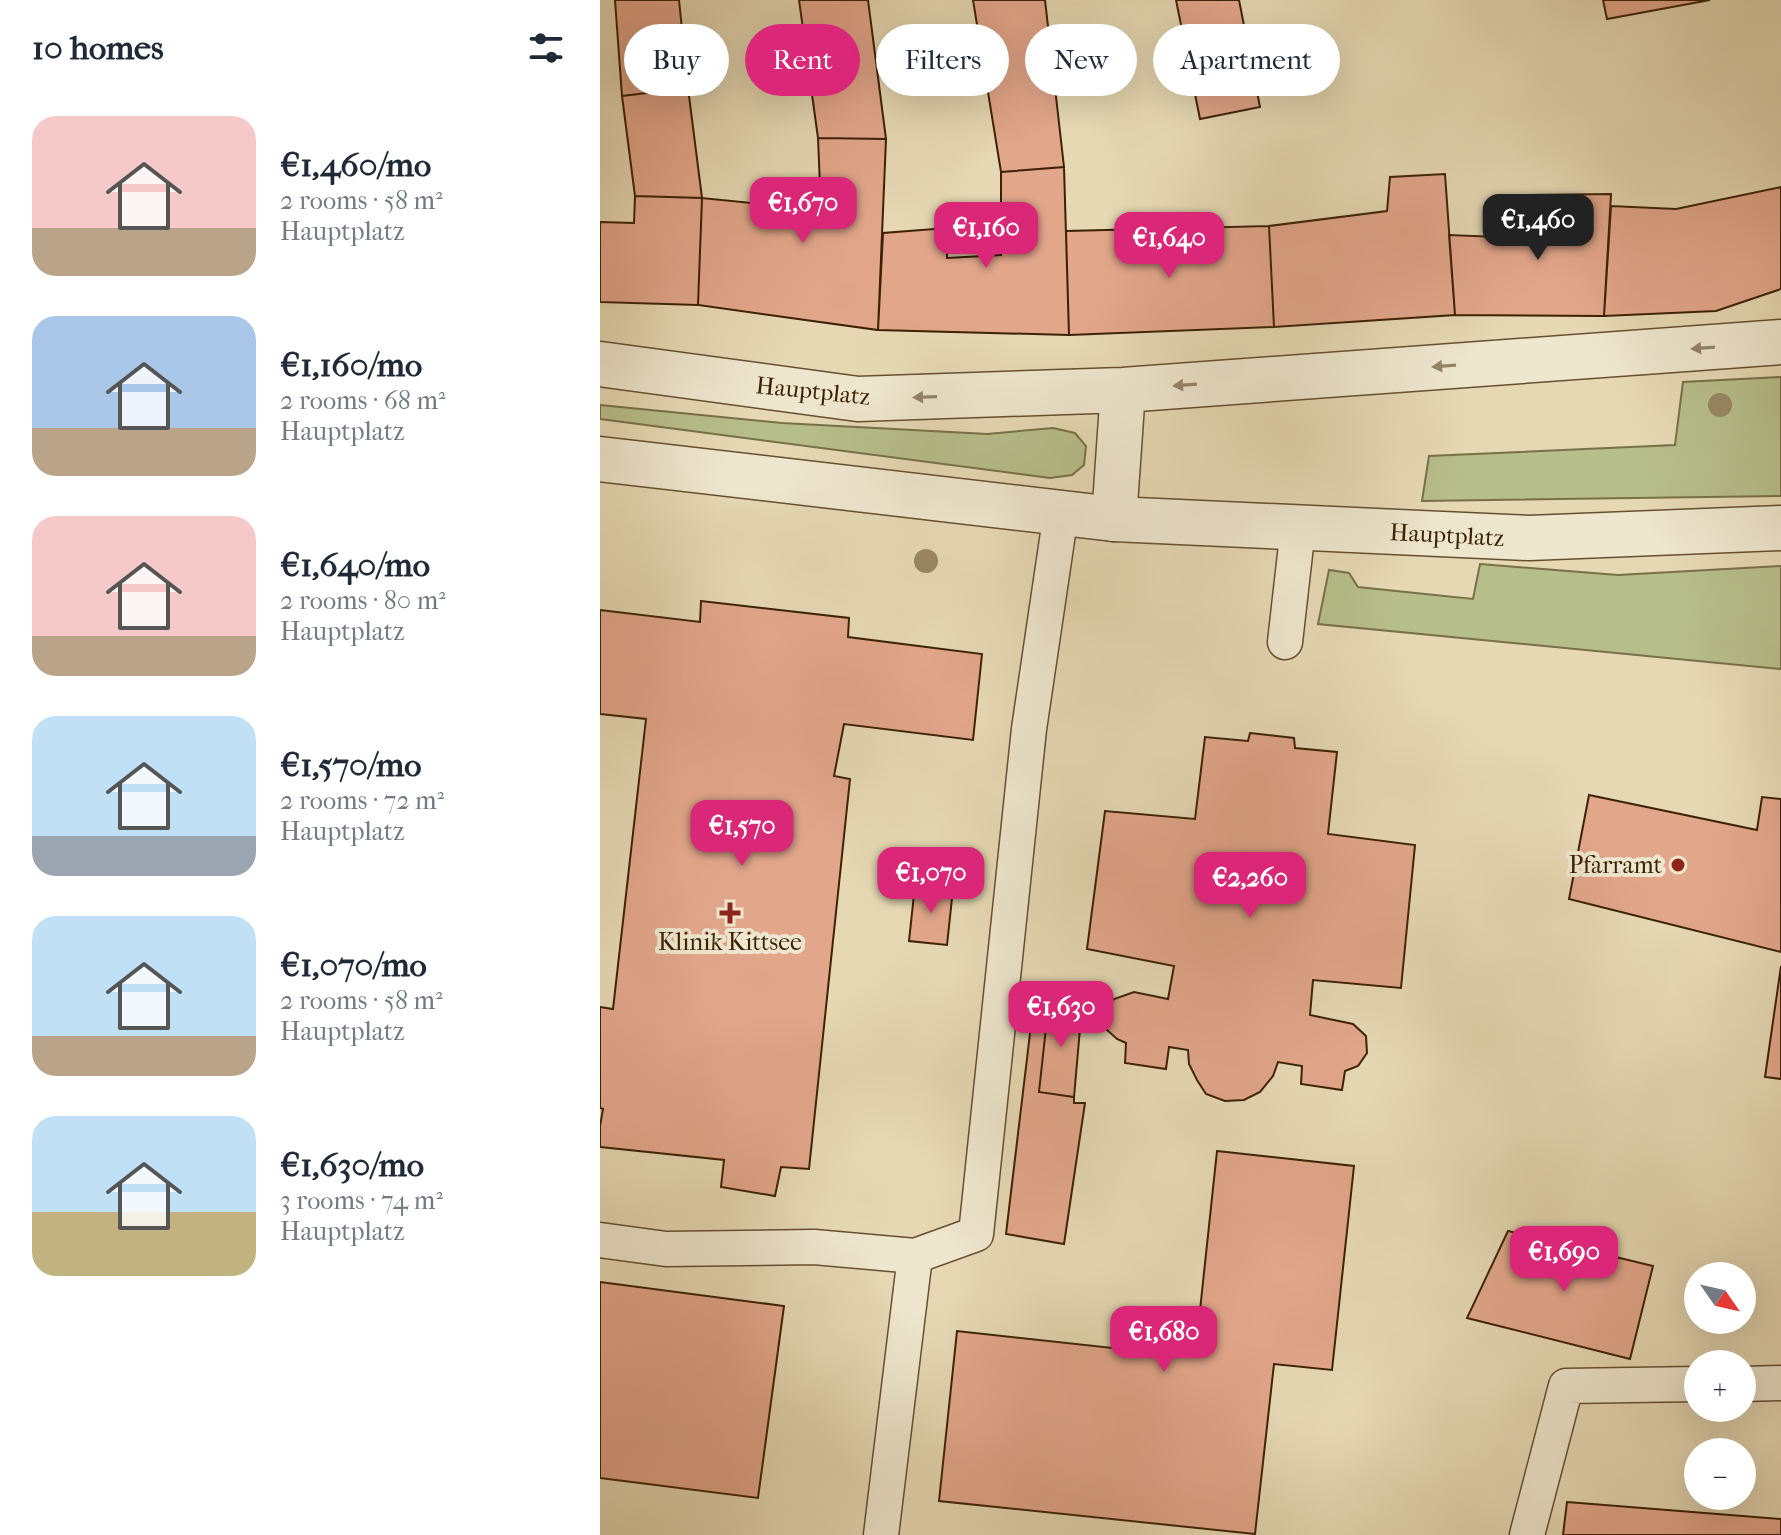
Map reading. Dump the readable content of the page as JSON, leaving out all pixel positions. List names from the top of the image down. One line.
{"streets":{"street":["Hauptplatz"]},"places":{"other":["Pfarramt"],"health":["Klinik Kittsee"]},"north":"bottom right","page":{"heading":"10 homes","chip":["Buy","Rent","Filters","New","Apartment"],"list":[{"name":"€1,460/mo","note":"2 rooms · 58 m² · Hauptplatz"},{"name":"€1,160/mo","note":"2 rooms · 68 m² · Hauptplatz"},{"name":"€1,640/mo","note":"2 rooms · 80 m² · Hauptplatz"},{"name":"€1,570/mo","note":"2 rooms · 72 m² · Hauptplatz"},{"name":"€1,070/mo","note":"2 rooms · 58 m² · Hauptplatz"},{"name":"€1,630/mo","note":"3 rooms · 74 m² · Hauptplatz"}],"price":["€1,670","€1,460","€1,160","€1,640","€1,570","€1,070","€2,260","€1,630","€1,690","€1,680"],"map_buttons":["+","−"]}}
